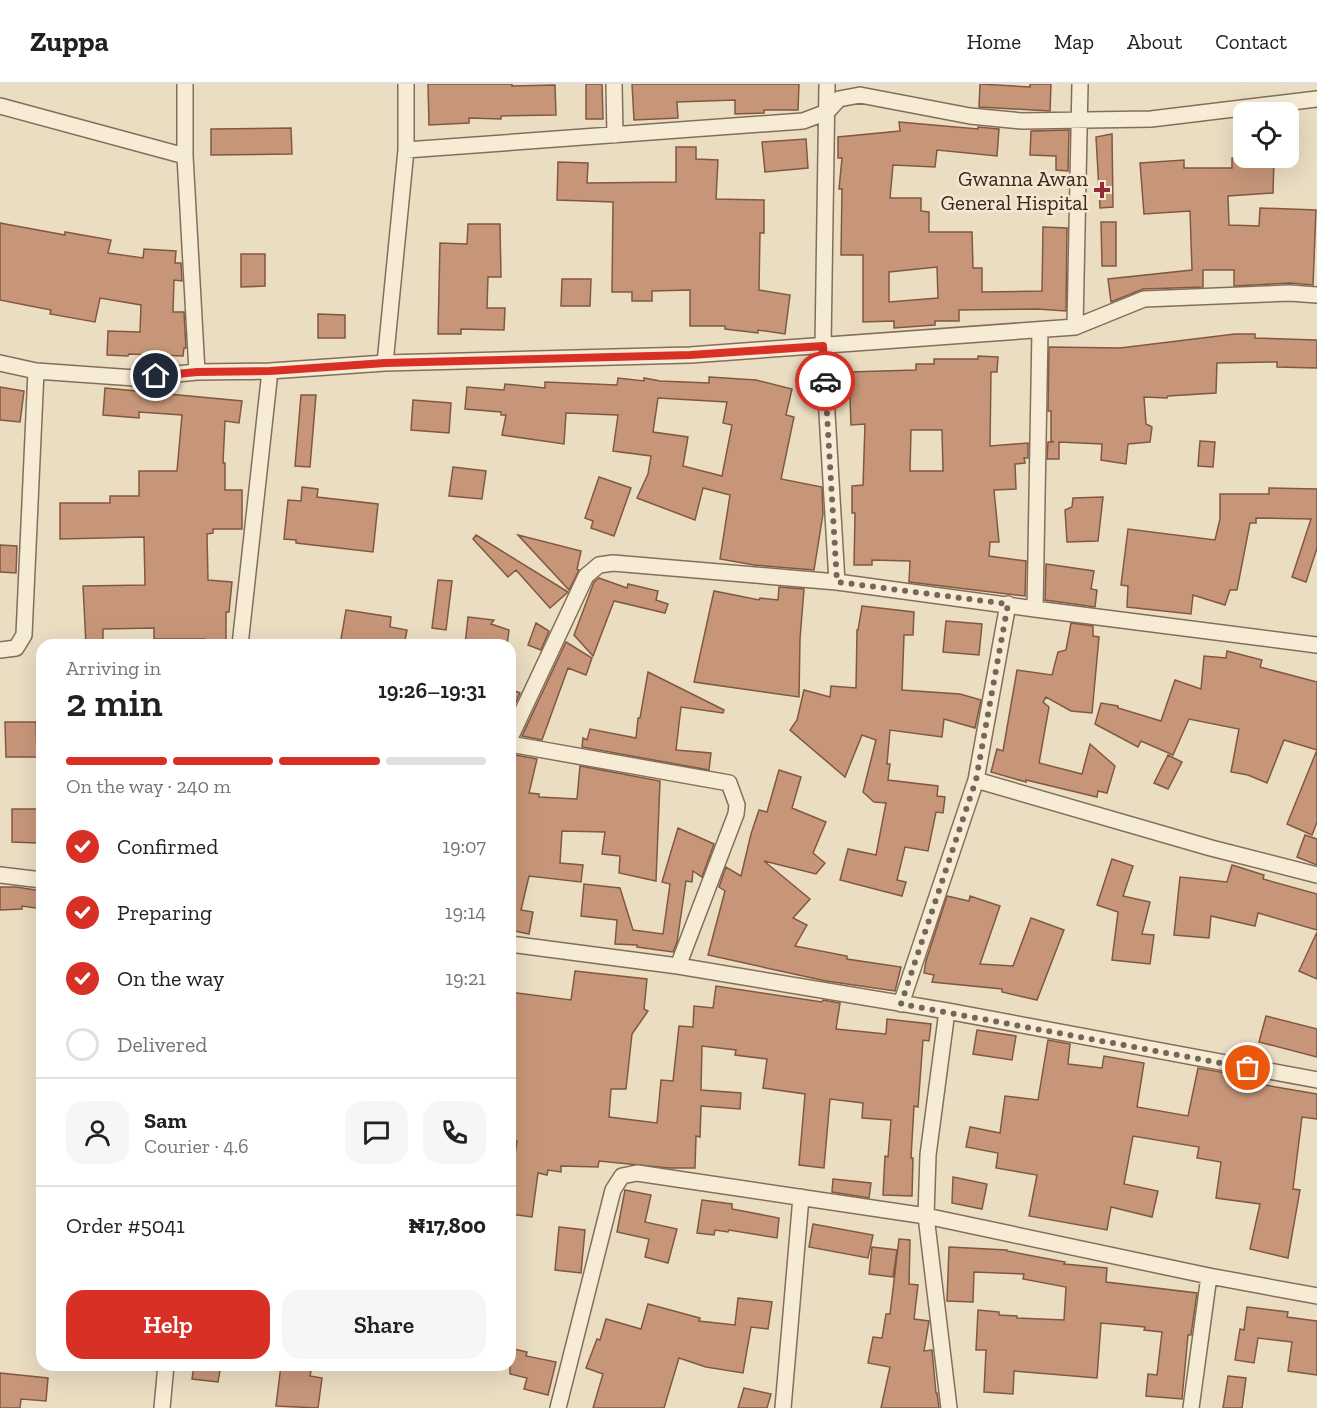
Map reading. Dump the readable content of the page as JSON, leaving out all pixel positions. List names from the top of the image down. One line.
{"places":{"health":["Gwanna Awan General Hispital"]},"page":{"header":"Zuppa","nav":["Home","Map","About","Contact"],"heading":["2 min","Arriving in","19:26–19:31"],"panel":["Sam","Courier · 4.6","Order #5041","₦17,800"],"bar":"On the way · 240 m","list":[["Confirmed","19:07"],["Preparing","19:14"],["On the way","19:21"],"Delivered"],"buttons":["Help","Share"]}}
